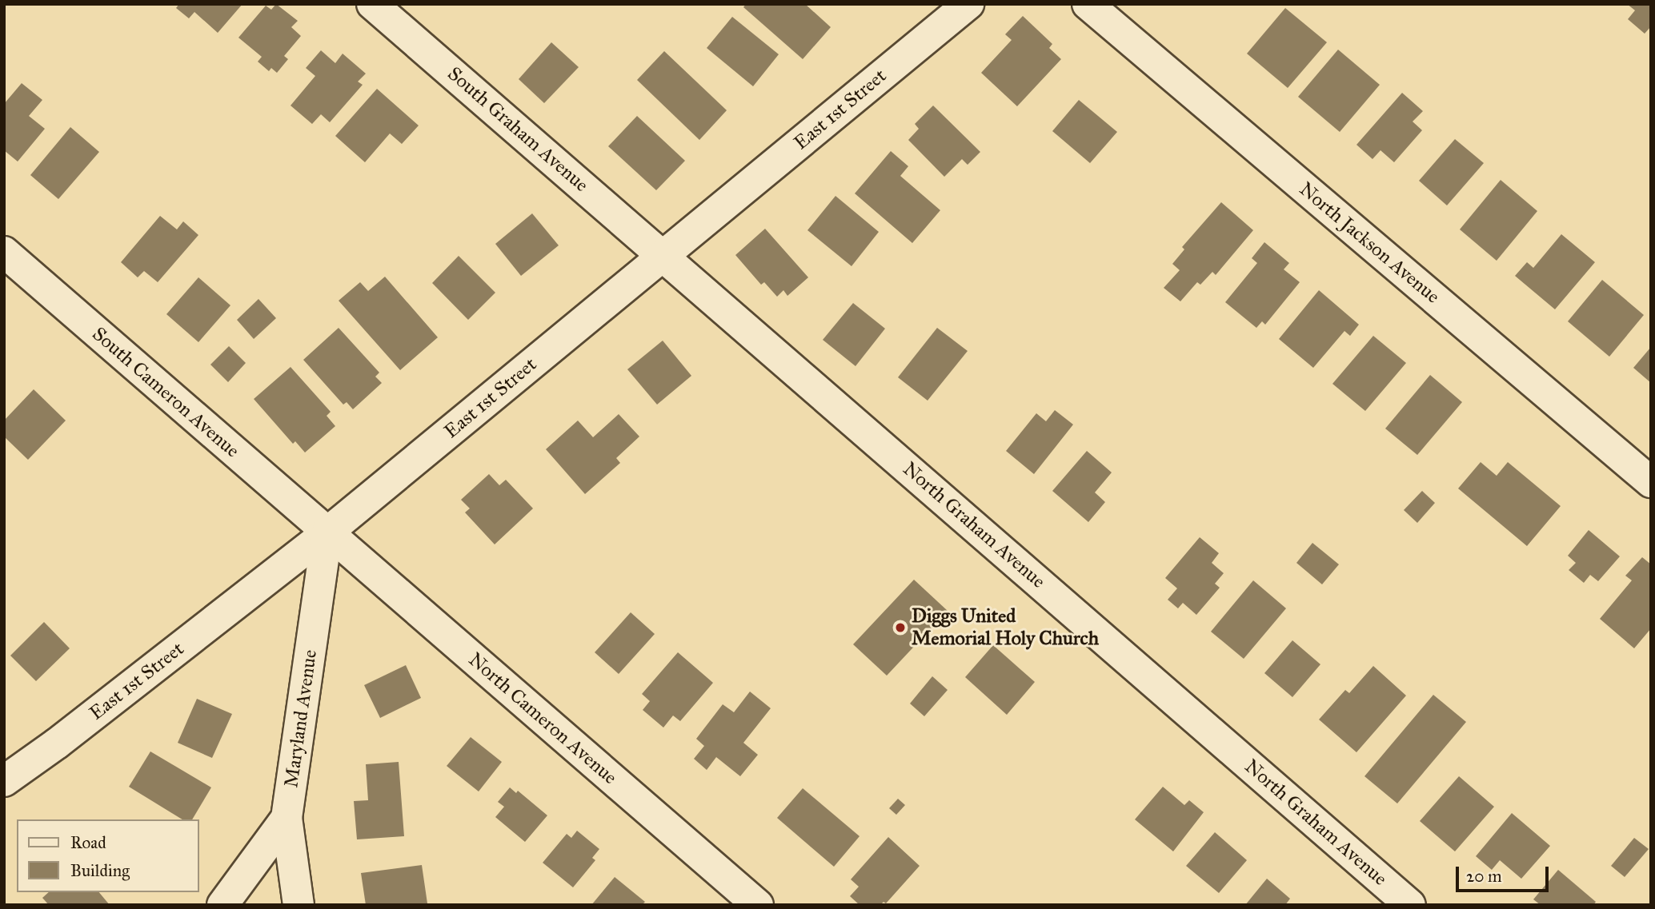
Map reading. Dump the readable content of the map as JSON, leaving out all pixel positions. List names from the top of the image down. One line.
{"streets":{"street":["East 1st Street","South Graham Avenue","North Jackson Avenue","South Cameron Avenue","North Graham Avenue","Maryland Avenue","North Cameron Avenue"]},"crossings":[["East 1st Street","South Graham Avenue"],["East 1st Street","South Cameron Avenue"],["East 1st Street","North Graham Avenue"],["East 1st Street","Maryland Avenue"],["East 1st Street","North Cameron Avenue"],["South Graham Avenue","North Graham Avenue"],["South Cameron Avenue","Maryland Avenue"],["South Cameron Avenue","North Cameron Avenue"],["Maryland Avenue","North Cameron Avenue"]],"places":["Diggs United Memorial Holy Church"],"legend":["Road","Building"],"scale_bar":"20 m"}
